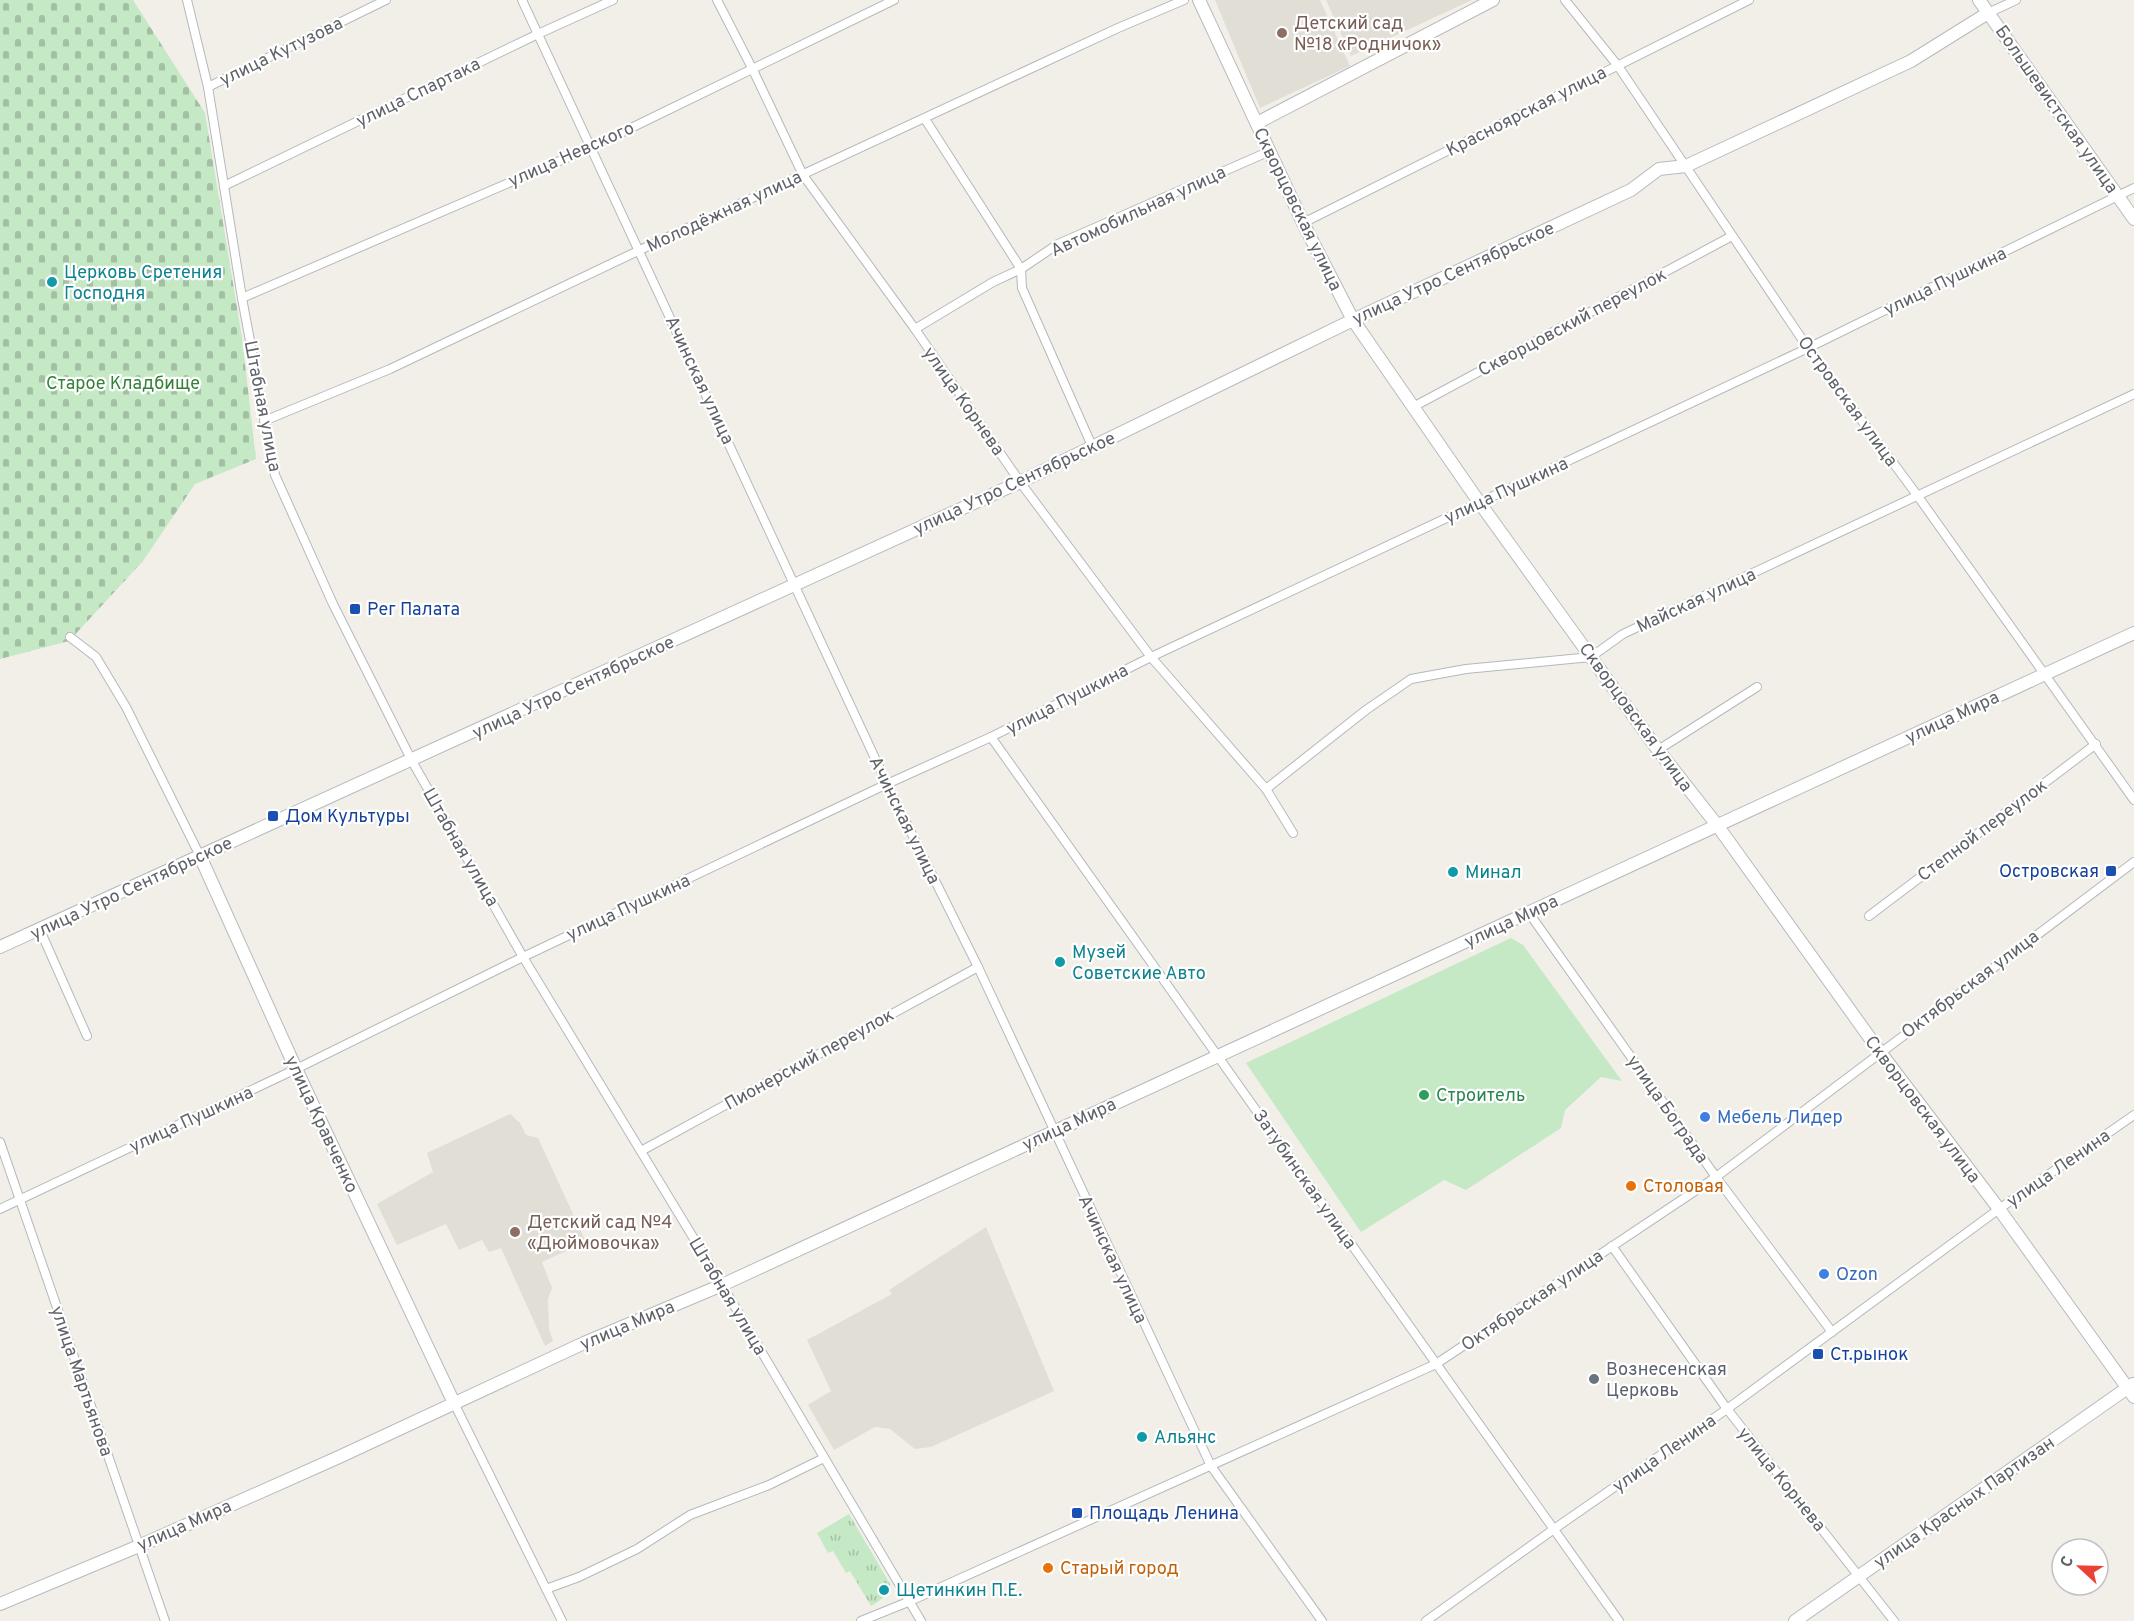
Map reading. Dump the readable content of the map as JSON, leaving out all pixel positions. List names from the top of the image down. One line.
{"streets":{"street":["улица Кутузова","улица Спартака","Большевистская улица","Красноярская улица","улица Невского","Скворцовская улица","Молодёжная улица","Автомобильная улица","улица Утро Сентябрьское","улица Пушкина","Скворцовский переулок","Ачинская улица","улица Корнева","Островская улица","Штабная улица","Майская улица","улица Мира","Степной переулок","Октябрьская улица","Пионерский переулок","улица Бограда","улица Кравченко","улица Ленина","Затубинская улица","улица Мартьянова","улица Красных Партизан"]},"crossings":[["улица Кутузова","Штабная улица"],["улица Спартака","Ачинская улица"],["улица Спартака","Штабная улица"],["Большевистская улица","улица Утро Сентябрьское"],["Большевистская улица","улица Пушкина"],["Красноярская улица","Скворцовская улица"],["Красноярская улица","Островская улица"],["улица Невского","Ачинская улица"],["улица Невского","улица Корнева"],["улица Невского","Штабная улица"],["Скворцовская улица","Автомобильная улица"],["Скворцовская улица","улица Утро Сентябрьское"],["Скворцовская улица","улица Пушкина"],["Скворцовская улица","Скворцовский переулок"],["Скворцовская улица","Майская улица"],["Скворцовская улица","улица Мира"],["Скворцовская улица","Октябрьская улица"],["Скворцовская улица","улица Ленина"],["Скворцовская улица","улица Красных Партизан"],["Молодёжная улица","Ачинская улица"],["Молодёжная улица","улица Корнева"],["Молодёжная улица","Штабная улица"],["Автомобильная улица","улица Корнева"],["улица Утро Сентябрьское","Ачинская улица"],["улица Утро Сентябрьское","улица Корнева"],["улица Утро Сентябрьское","Островская улица"],["улица Утро Сентябрьское","Штабная улица"],["улица Утро Сентябрьское","улица Кравченко"],["улица Пушкина","Ачинская улица"],["улица Пушкина","улица Корнева"],["улица Пушкина","Островская улица"],["улица Пушкина","Штабная улица"],["улица Пушкина","улица Кравченко"],["улица Пушкина","Затубинская улица"],["улица Пушкина","улица Мартьянова"],["Скворцовский переулок","Островская улица"],["Ачинская улица","улица Мира"],["Ачинская улица","Октябрьская улица"],["Ачинская улица","Пионерский переулок"],["улица Корнева","Октябрьская улица"],["улица Корнева","улица Ленина"],["улица Корнева","улица Красных Партизан"],["Островская улица","Майская улица"],["Островская улица","улица Мира"],["Островская улица","Степной переулок"],["Штабная улица","улица Мира"],["Штабная улица","Октябрьская улица"],["Штабная улица","Пионерский переулок"],["улица Мира","улица Бограда"],["улица Мира","улица Кравченко"],["улица Мира","Затубинская улица"],["улица Мира","улица Мартьянова"],["Октябрьская улица","улица Бограда"],["Октябрьская улица","Затубинская улица"],["улица Бограда","улица Ленина"],["улица Ленина","Затубинская улица"]],"parks":["Старое Кладбище"],"places":{"other":["Детский сад №18 «Родничок»","Церковь Сретения Господня","Минал","Музей Советские Авто","Строитель","Мебель Лидер","Столовая","Детский сад №4 «Дюймовочка»","Ozon","Вознесенская Церковь","Альянс","Старый город","Щетинкин П.Е."],"transit":["Рег Палата","Дом Культуры","Островская","Ст.рынок","Площадь Ленина"]},"north":"left"}
